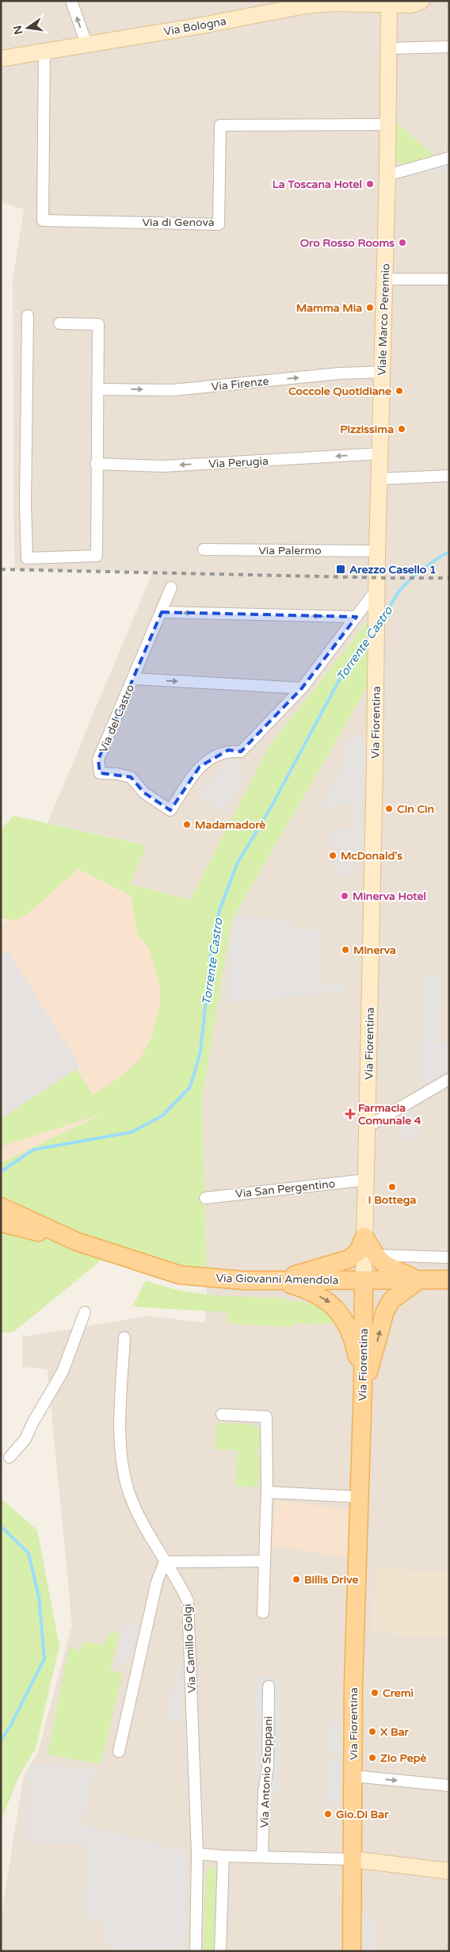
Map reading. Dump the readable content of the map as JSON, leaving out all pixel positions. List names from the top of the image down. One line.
{"streets":{"main road":["Via Bologna","Viale Marco Perennio","Via Fiorentina","Via Giovanni Amendola"],"street":["Via di Genova","Via Firenze","Via Perugia","Via Palermo","Via del Castro","Via San Pergentino","Via Camillo Golgi","Via Antonio Stoppani"]},"crossings":[["Via Bologna","Via di Genova"],["Via Bologna","Viale Marco Perennio"],["Via di Genova","Viale Marco Perennio"],["Viale Marco Perennio","Via Firenze"],["Viale Marco Perennio","Via Perugia"],["Viale Marco Perennio","Via Palermo"],["Viale Marco Perennio","Via del Castro"],["Viale Marco Perennio","Via Fiorentina"],["Via del Castro","Via Fiorentina"],["Via Fiorentina","Via San Pergentino"],["Via Fiorentina","Via Giovanni Amendola"]],"one_way":["Via Firenze","Via Perugia"],"water":["Torrente Castro"],"places":{"other":["La Toscana Hotel","Oro Rosso Rooms","Mamma Mia","Coccole Quotidiane","Pizzissima","Cin Cin","Madamadorè","McDonald's","Minerva Hotel","Minerva","I Bottega","Billis Drive","Cremì","X Bar","Zio Pepè","Gio.Di Bar"],"transit":["Arezzo Casello 1"],"health":["Farmacia Comunale 4"]},"north":"left"}
